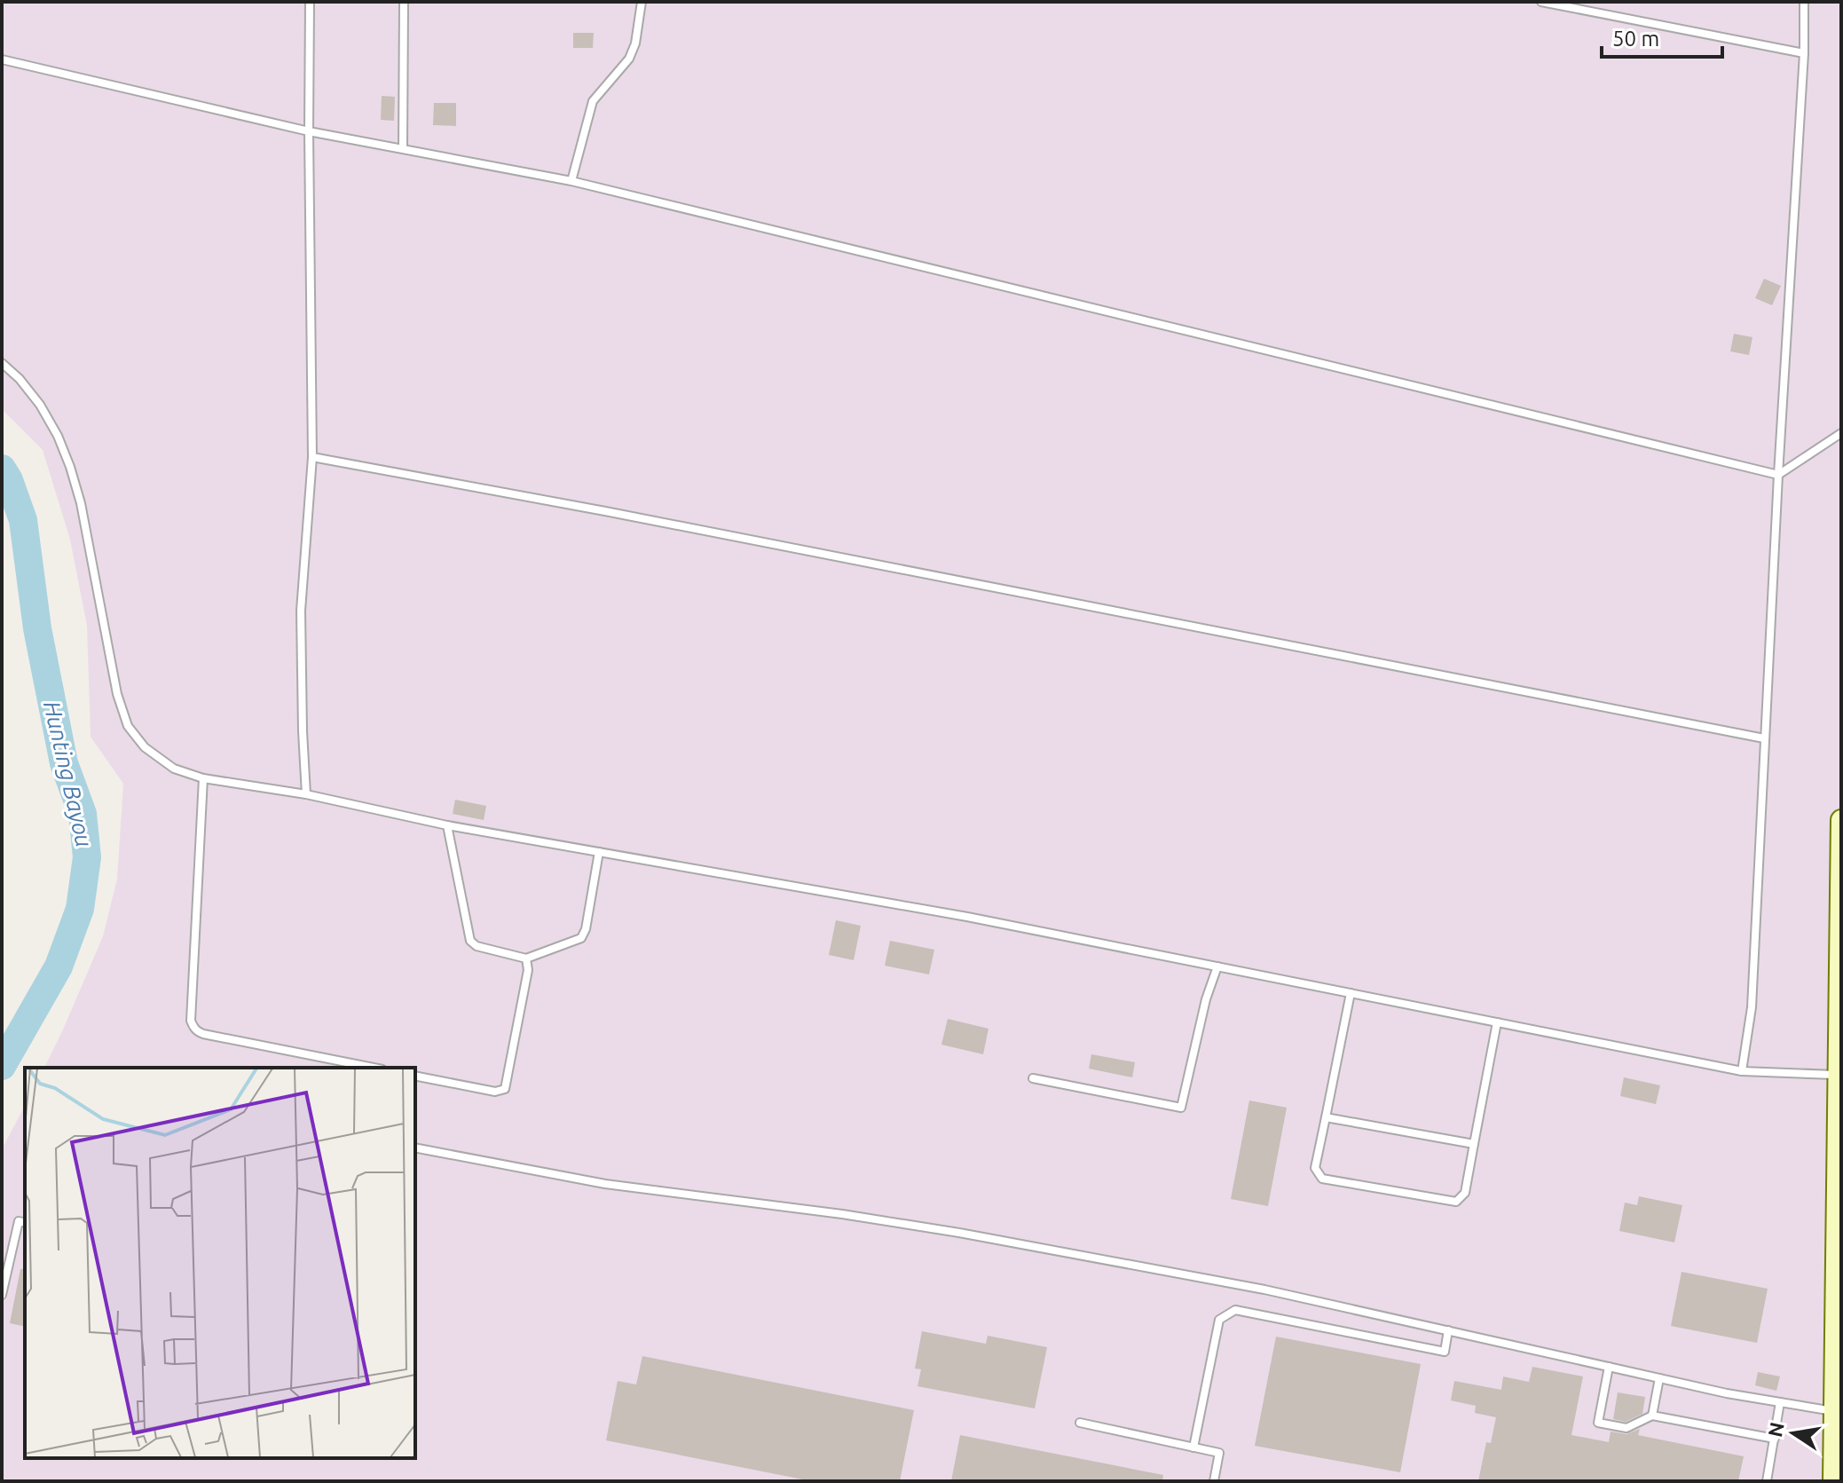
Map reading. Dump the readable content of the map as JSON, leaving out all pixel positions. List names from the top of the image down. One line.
{"water":["Hunting Bayou"],"scale_bar":"50 m","north":"left"}
